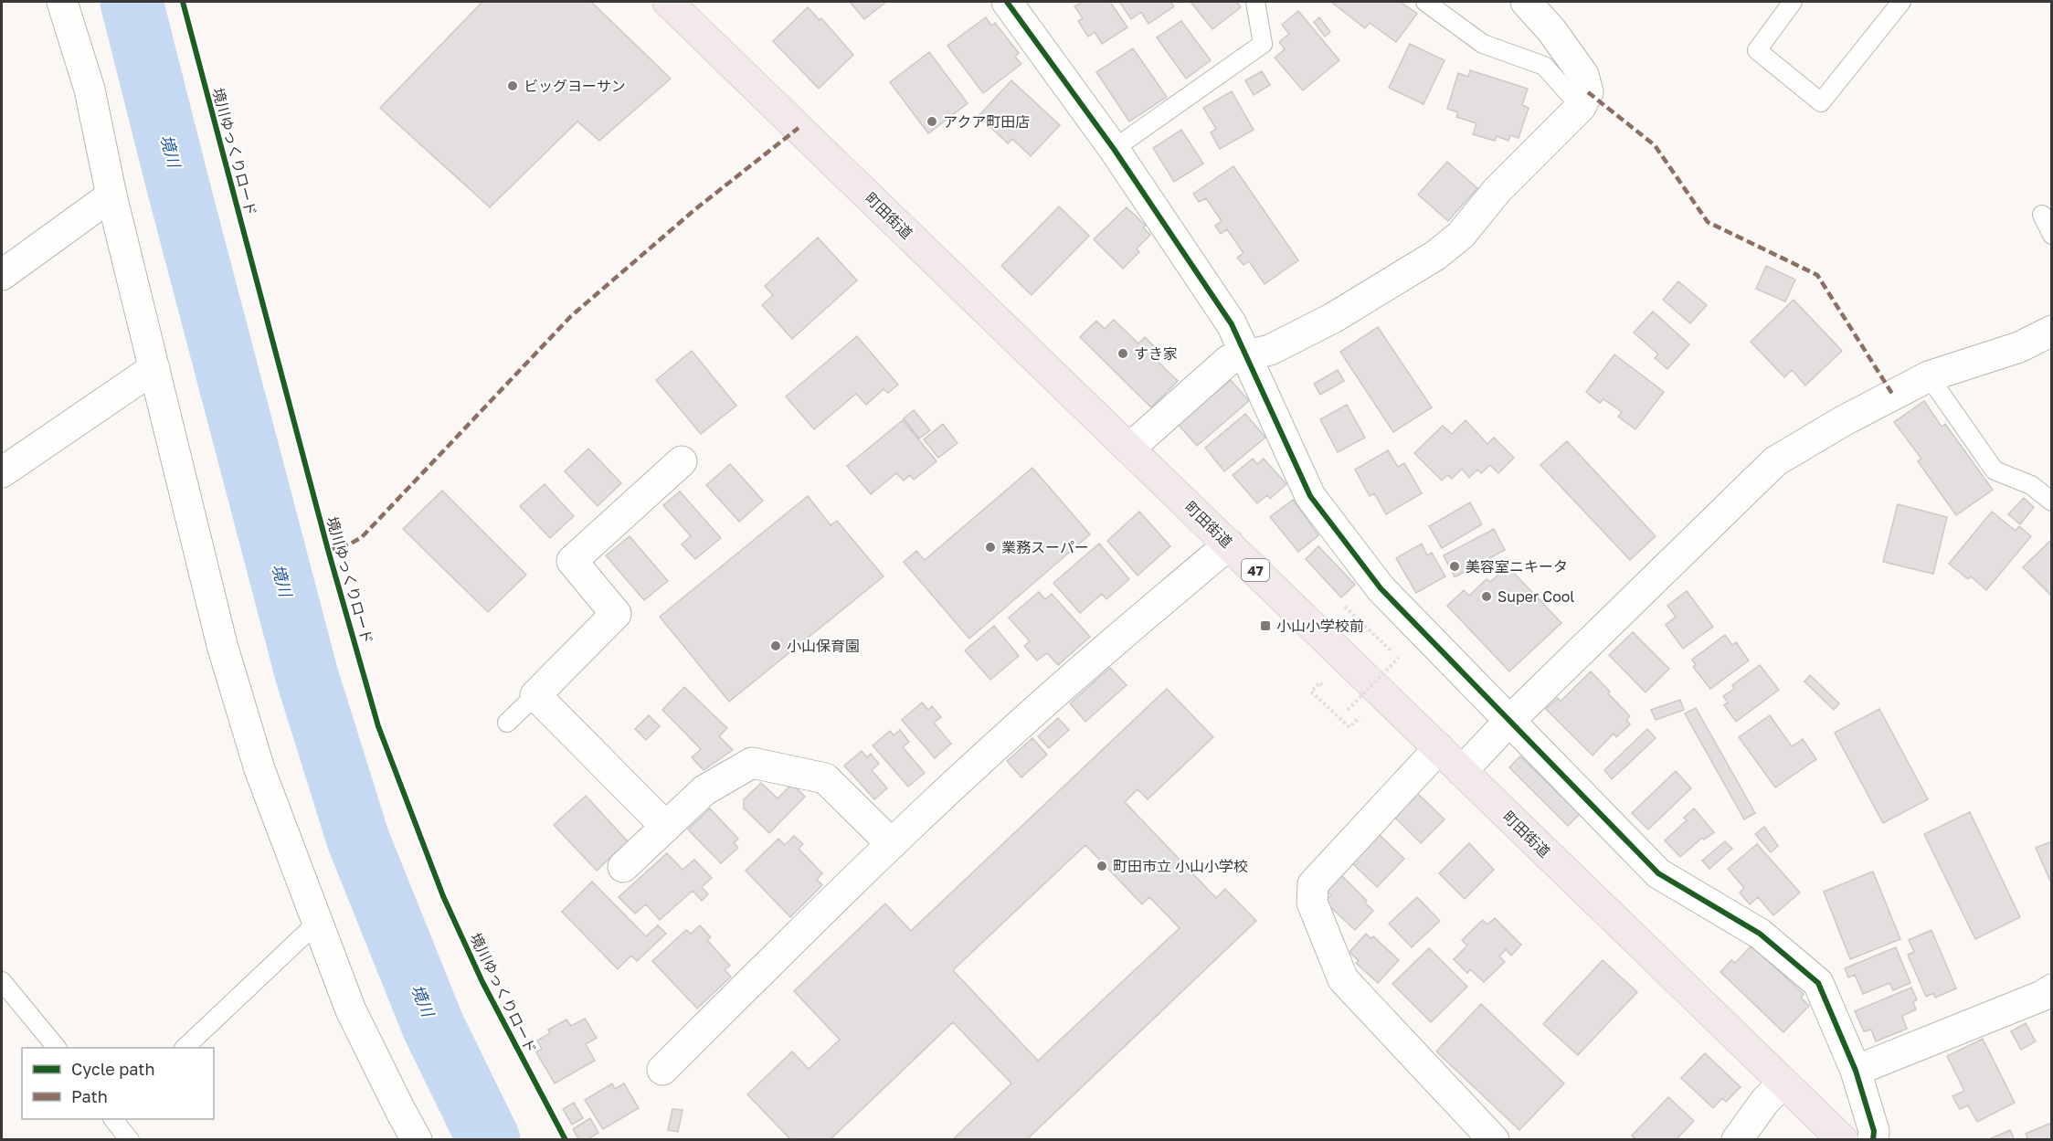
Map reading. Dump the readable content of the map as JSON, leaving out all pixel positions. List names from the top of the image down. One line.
{"streets":{"main road":["町田街道","47"],"cycle path":["境川ゆっくりロード"]},"water":["境川"],"places":{"other":["ビッグヨーサン","アクア町田店","すき家","業務スーパー","美容室ニキータ","Super Cool","小山保育園","町田市立 小山小学校"],"transit":["小山小学校前"]},"legend":["Cycle path","Path"]}
